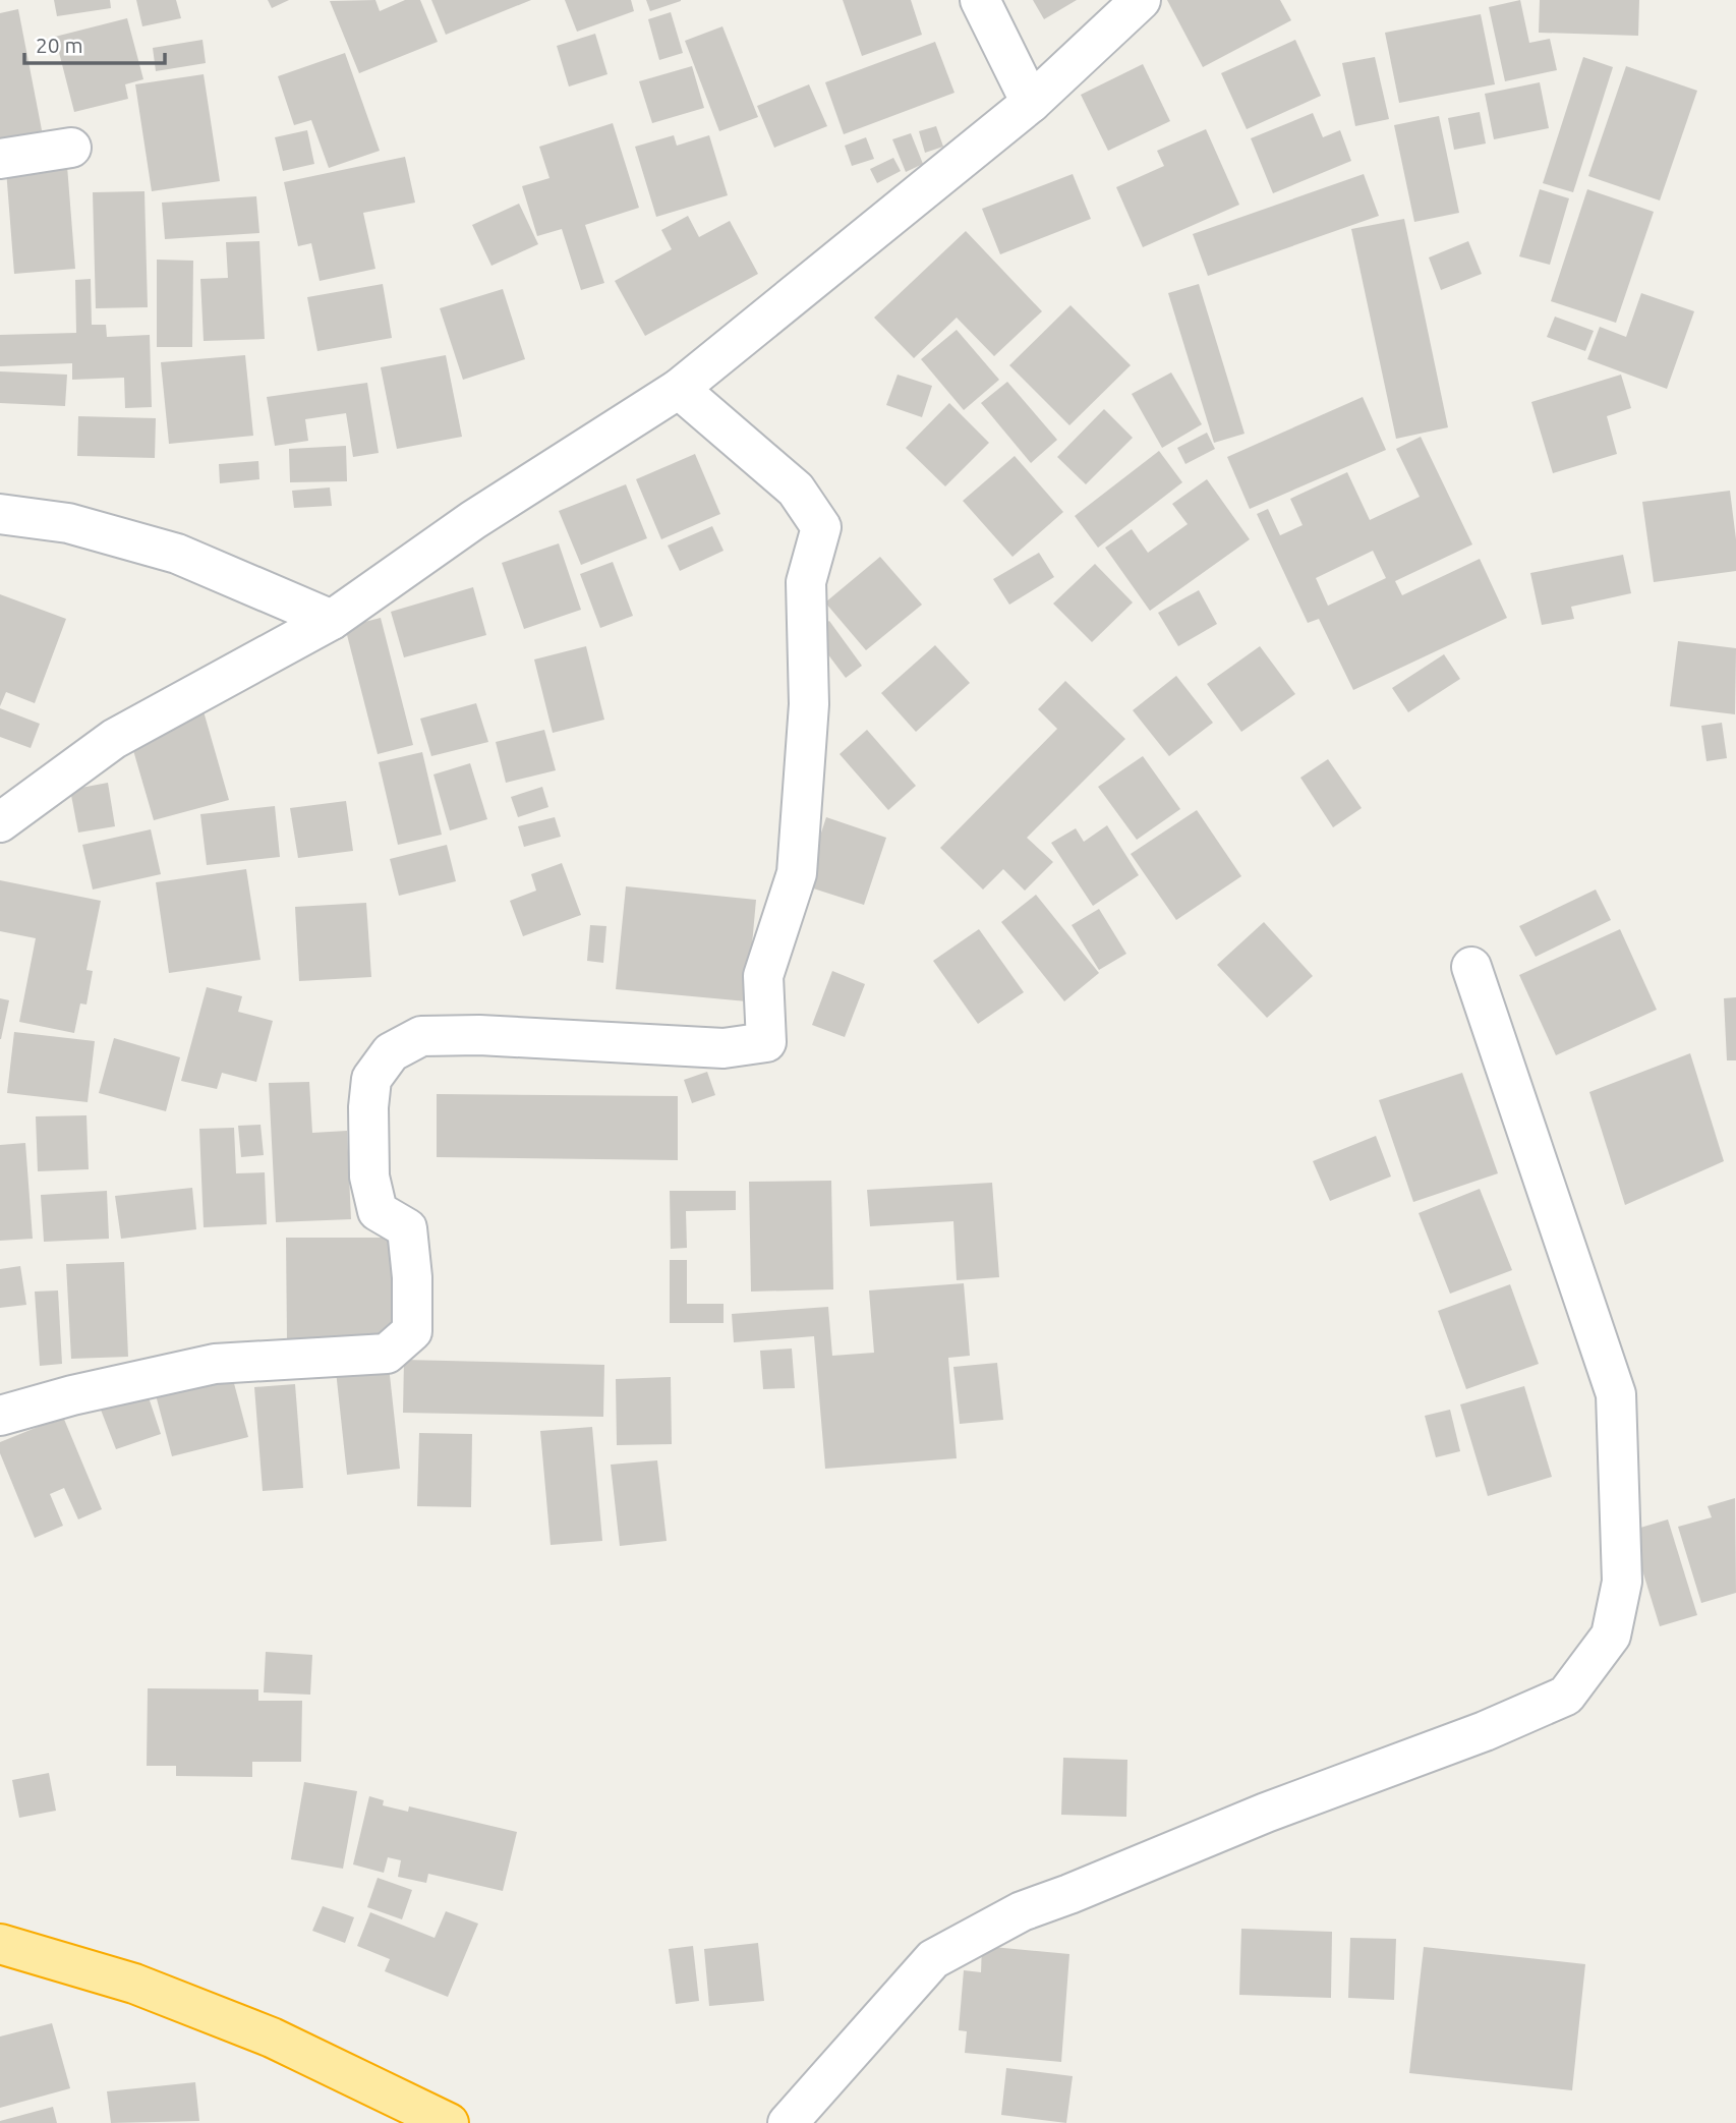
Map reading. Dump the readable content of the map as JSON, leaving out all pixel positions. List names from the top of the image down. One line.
{"scale_bar":"20 m"}
